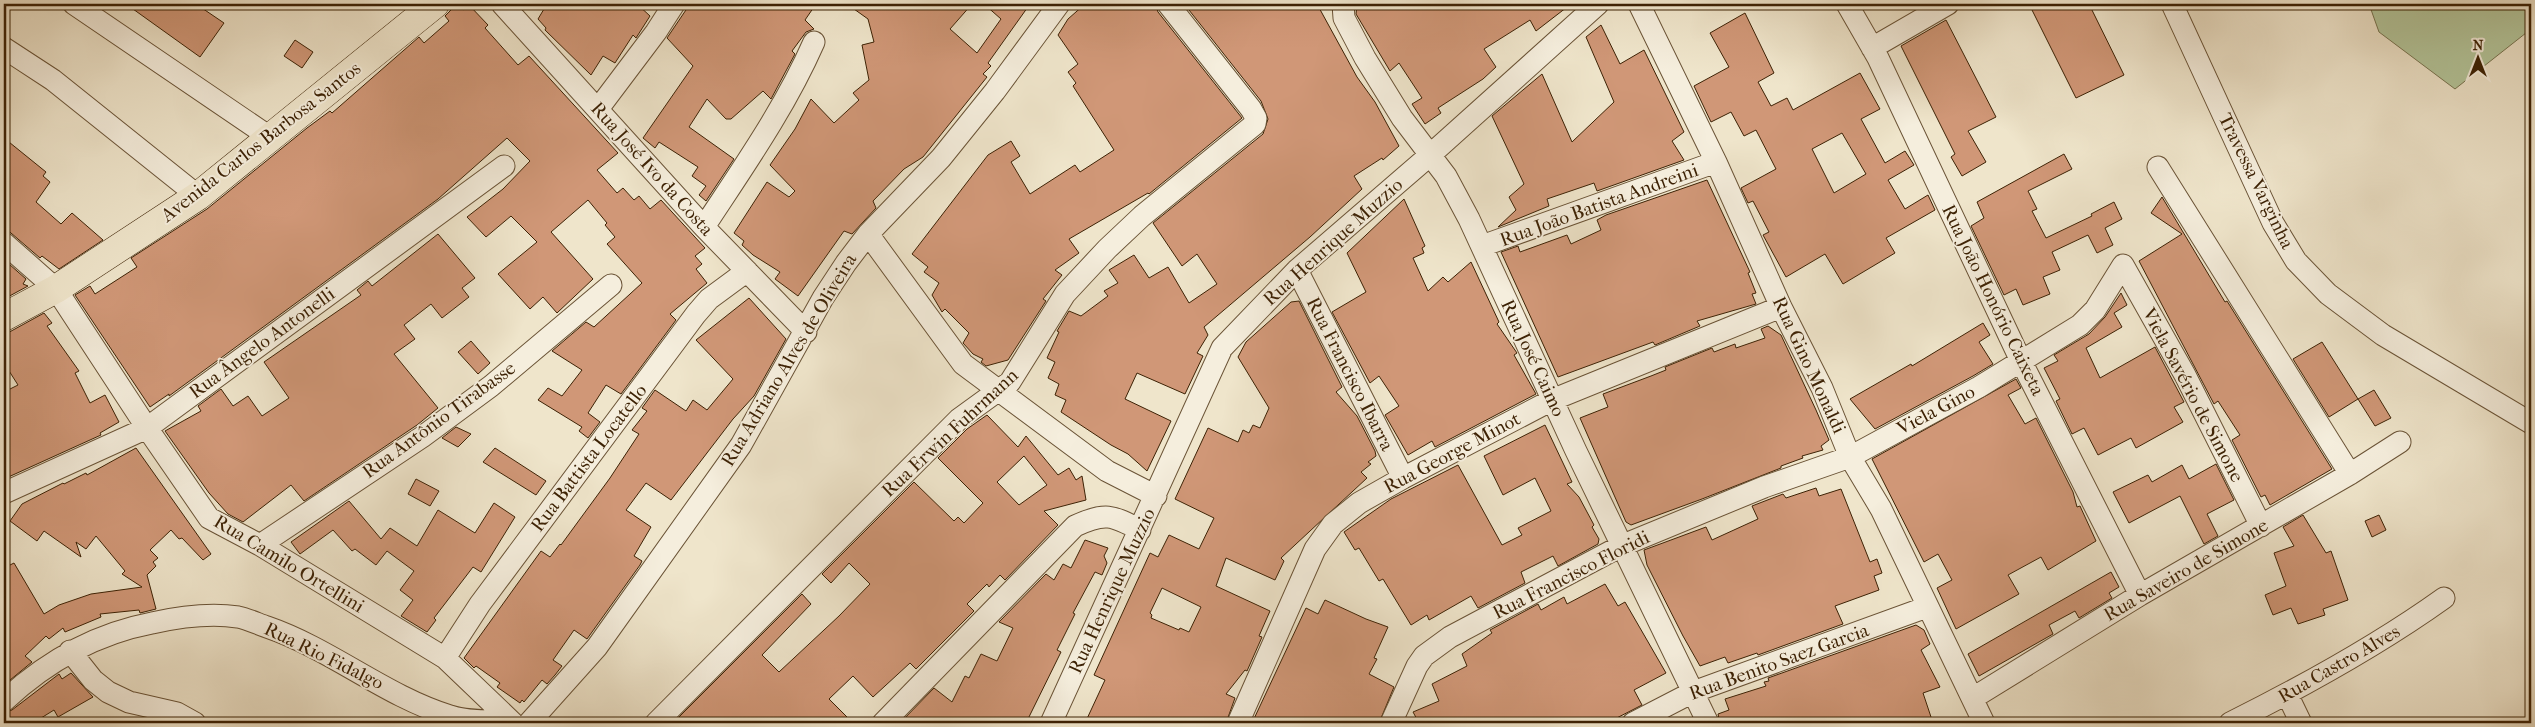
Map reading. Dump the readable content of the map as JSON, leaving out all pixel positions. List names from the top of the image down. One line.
{"streets":{"main road":["Avenida Carlos Barbosa Santos"],"street":["Rua José Ivo da Costa","Travessa Varginha","Rua João Batista Andreini","Rua Henrique Muzzio","Rua João Honório Caixeta","Rua Ângelo Antonelli","Rua José Caimo","Rua Adriano Alves de Oliveira","Rua Gino Monaldi","Rua Francisco Ibarra","Viela Savério de Simone","Viela Gino","Rua Antônio Tirabasse","Rua Erwin Fuhrmann","Rua George Minot","Rua Battista Locatello","Rua Camilo Ortellini","Rua Saveiro de Simone","Rua Francisco Floridi","Rua Rio Fidalgo","Rua Benito Saez Garcia","Rua Castro Alves"]},"crossings":[["Avenida Carlos Barbosa Santos","Rua Camilo Ortellini"],["Rua José Ivo da Costa","Rua Adriano Alves de Oliveira"],["Rua José Ivo da Costa","Rua Battista Locatello"],["Rua João Batista Andreini","Rua José Caimo"],["Rua João Batista Andreini","Rua Gino Monaldi"],["Rua Henrique Muzzio","Rua José Caimo"],["Rua Henrique Muzzio","Rua Francisco Ibarra"],["Rua João Honório Caixeta","Viela Gino"],["Rua João Honório Caixeta","Rua Saveiro de Simone"],["Rua Ângelo Antonelli","Rua Camilo Ortellini"],["Rua José Caimo","Rua George Minot"],["Rua José Caimo","Rua Francisco Floridi"],["Rua José Caimo","Rua Benito Saez Garcia"],["Rua Adriano Alves de Oliveira","Rua Camilo Ortellini"],["Rua Adriano Alves de Oliveira","Rua Rio Fidalgo"],["Rua Gino Monaldi","Viela Gino"],["Rua Gino Monaldi","Rua George Minot"],["Rua Gino Monaldi","Rua Saveiro de Simone"],["Rua Gino Monaldi","Rua Francisco Floridi"],["Rua Gino Monaldi","Rua Benito Saez Garcia"],["Rua Francisco Ibarra","Rua George Minot"],["Viela Savério de Simone","Viela Gino"],["Viela Savério de Simone","Rua Saveiro de Simone"],["Viela Gino","Rua Francisco Floridi"],["Rua Antônio Tirabasse","Rua Camilo Ortellini"],["Rua Battista Locatello","Rua Camilo Ortellini"],["Rua Camilo Ortellini","Rua Rio Fidalgo"]],"north":"top"}
